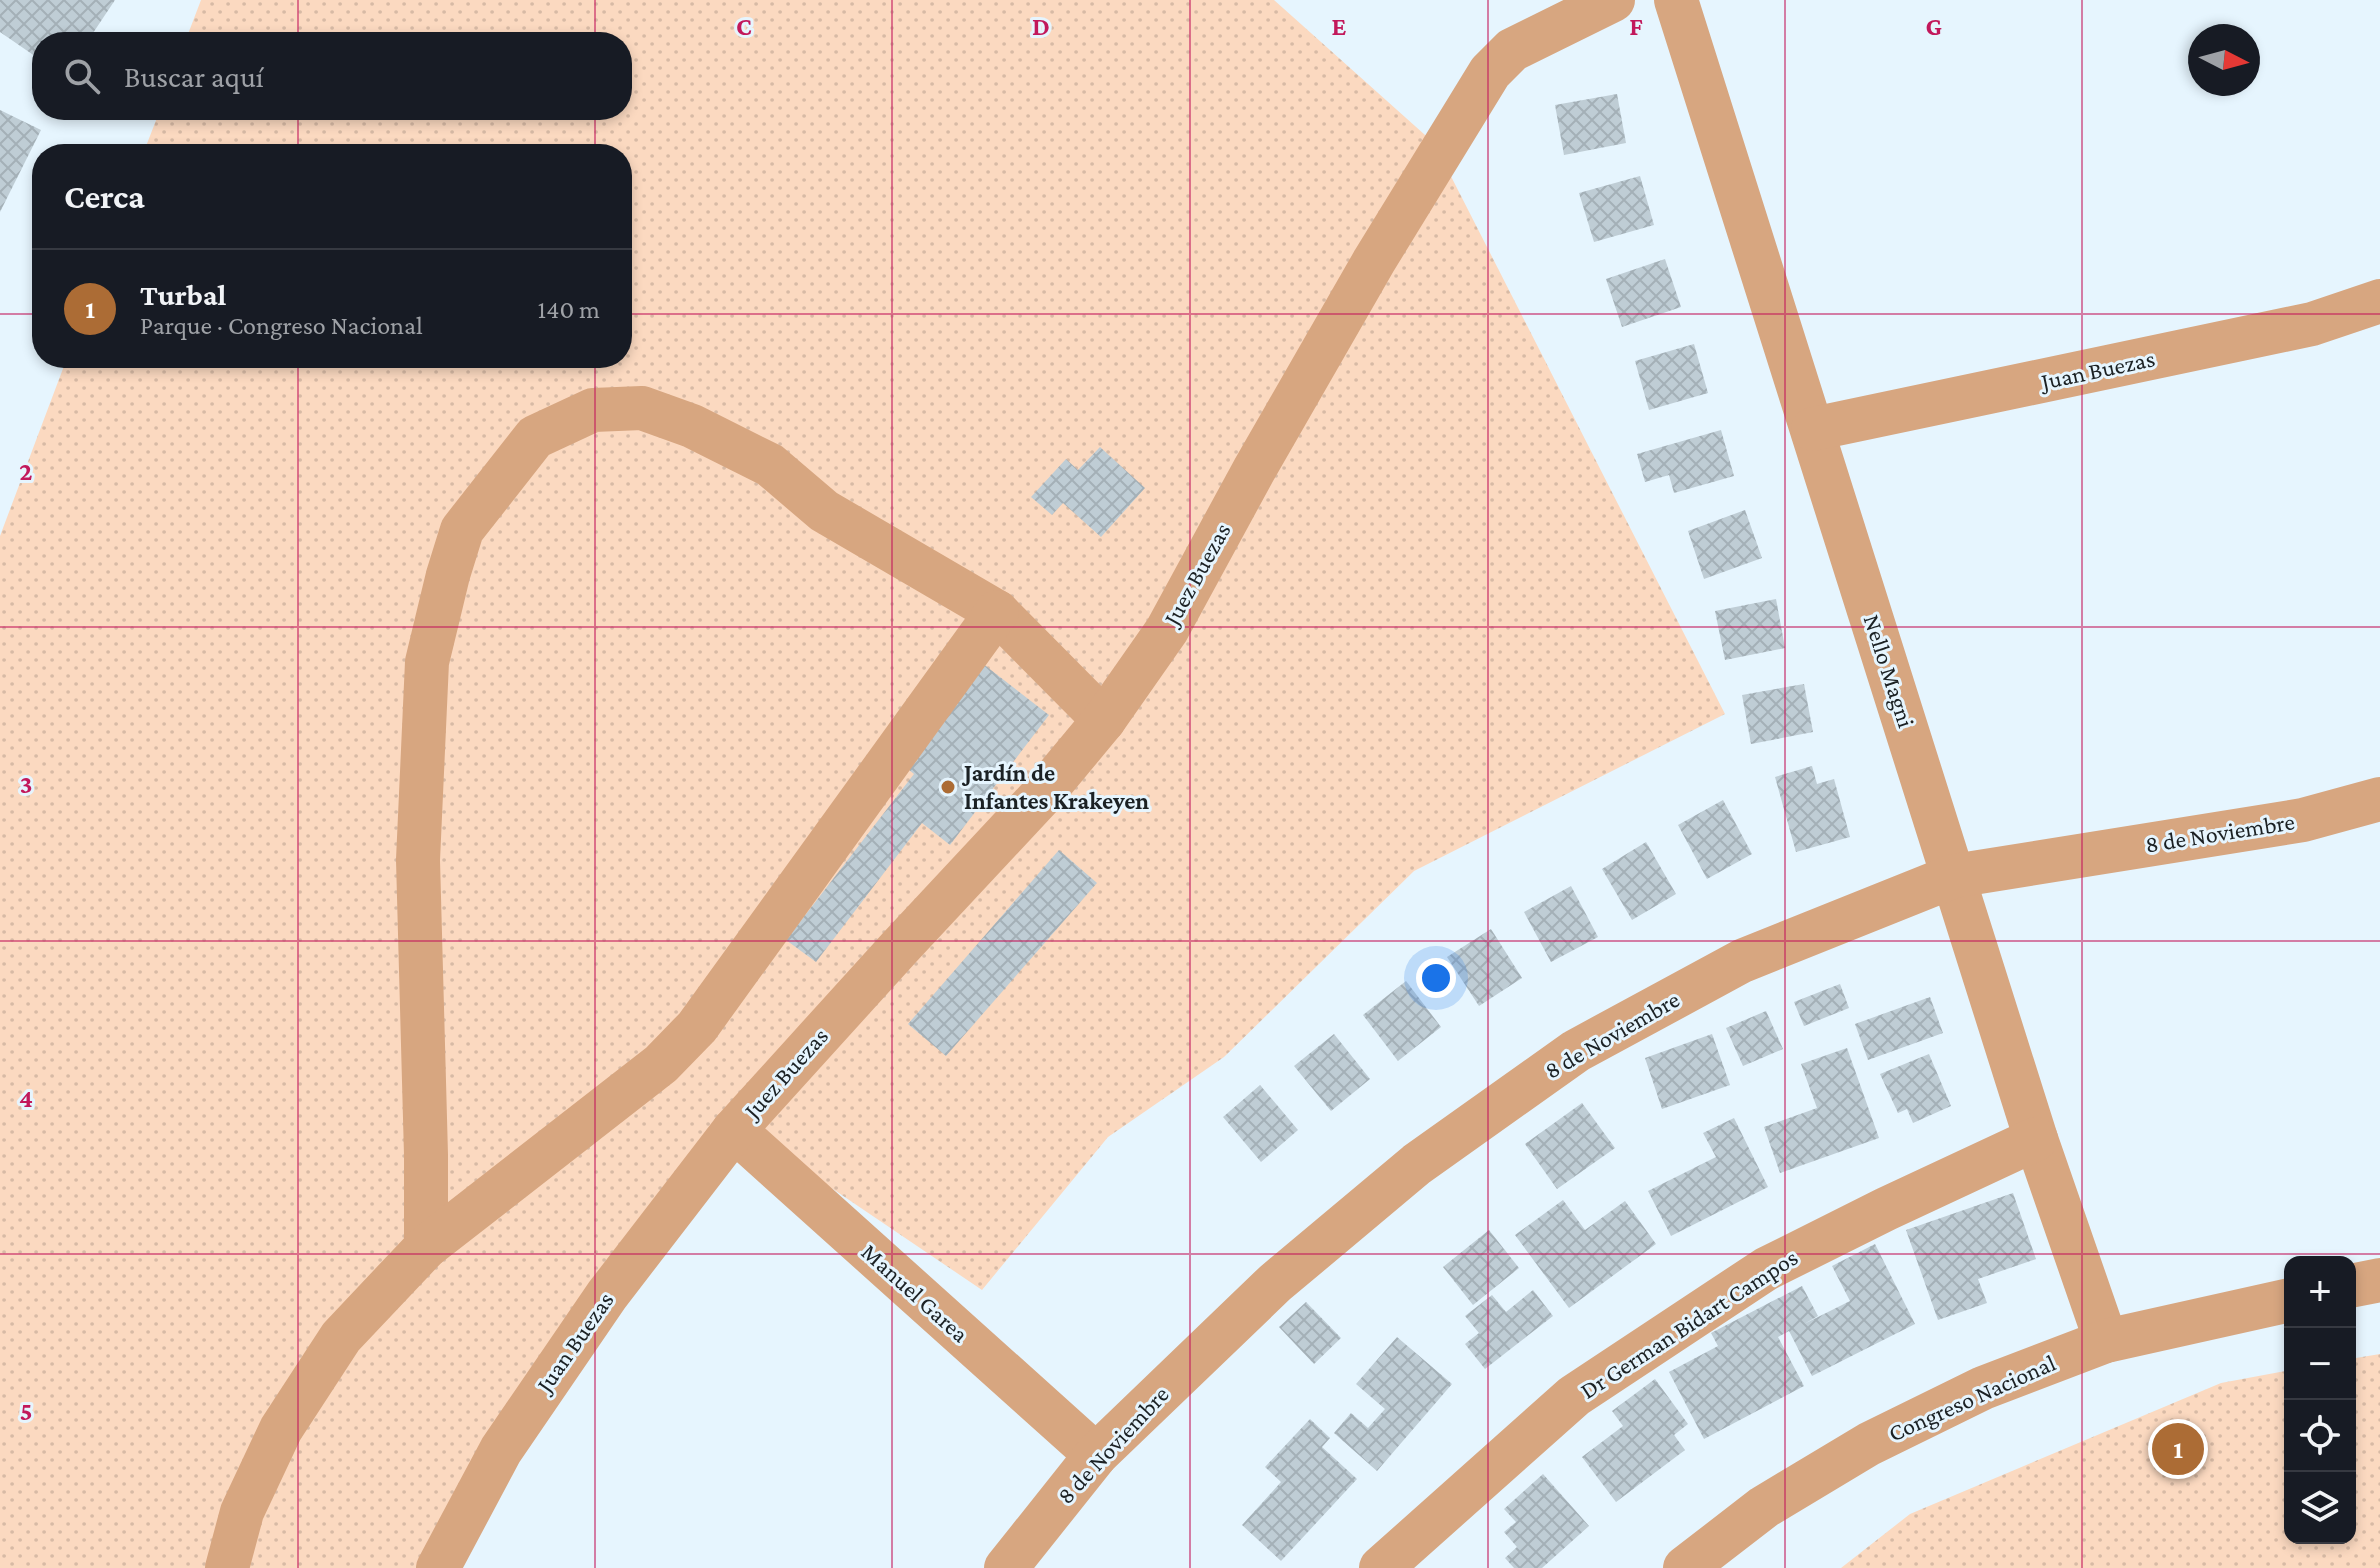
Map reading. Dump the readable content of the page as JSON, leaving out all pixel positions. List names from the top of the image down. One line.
{"streets":{"street":["Juan Buezas","Juez Buezas","Nello Magni","8 de Noviembre","Manuel Garea","Dr German Bidart Campos","Congreso Nacional"]},"crossings":[["Juan Buezas","Juez Buezas"],["Juan Buezas","Nello Magni"],["Juan Buezas","Manuel Garea"],["Juez Buezas","Manuel Garea"],["Nello Magni","8 de Noviembre"],["Nello Magni","Dr German Bidart Campos"],["Nello Magni","Congreso Nacional"],["8 de Noviembre","Manuel Garea"]],"places":["Jardín de Infantes Krakeyen"],"north":"right","page":{"search":"Buscar aquí","heading":"Cerca","list":[{"mark":"1","name":"Turbal","note":"Parque · Congreso Nacional","value":"140 m"}],"map_buttons":["+","−"],"pins":"1"},"grid":{"columns":["C","D","E","F","G"],"rows":["2","3","4","5"]}}
